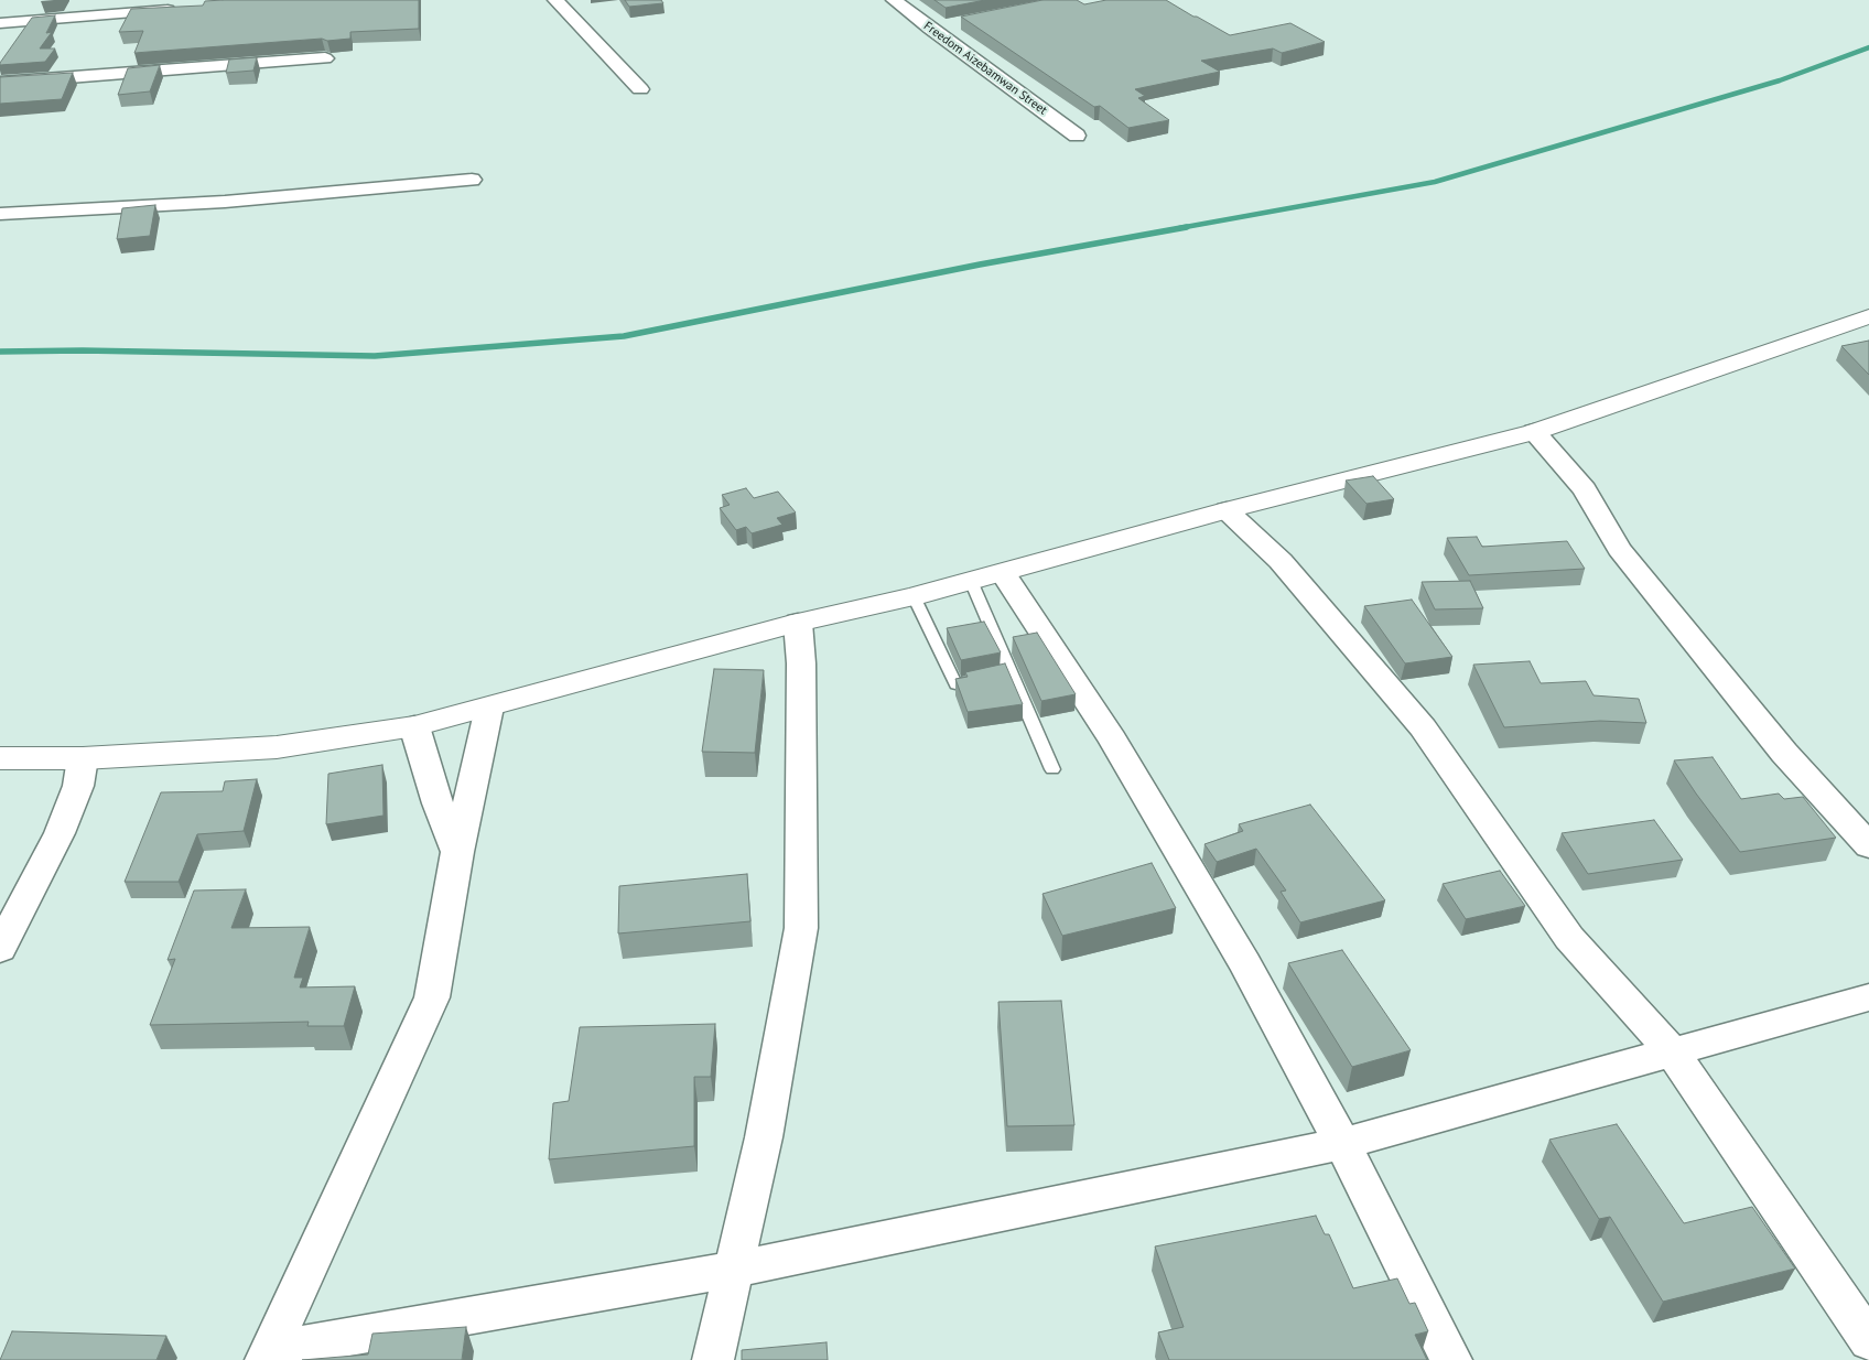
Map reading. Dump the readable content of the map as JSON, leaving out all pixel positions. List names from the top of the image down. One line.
{"streets":{"street":["Freedom Aizebamwan Street"]}}
